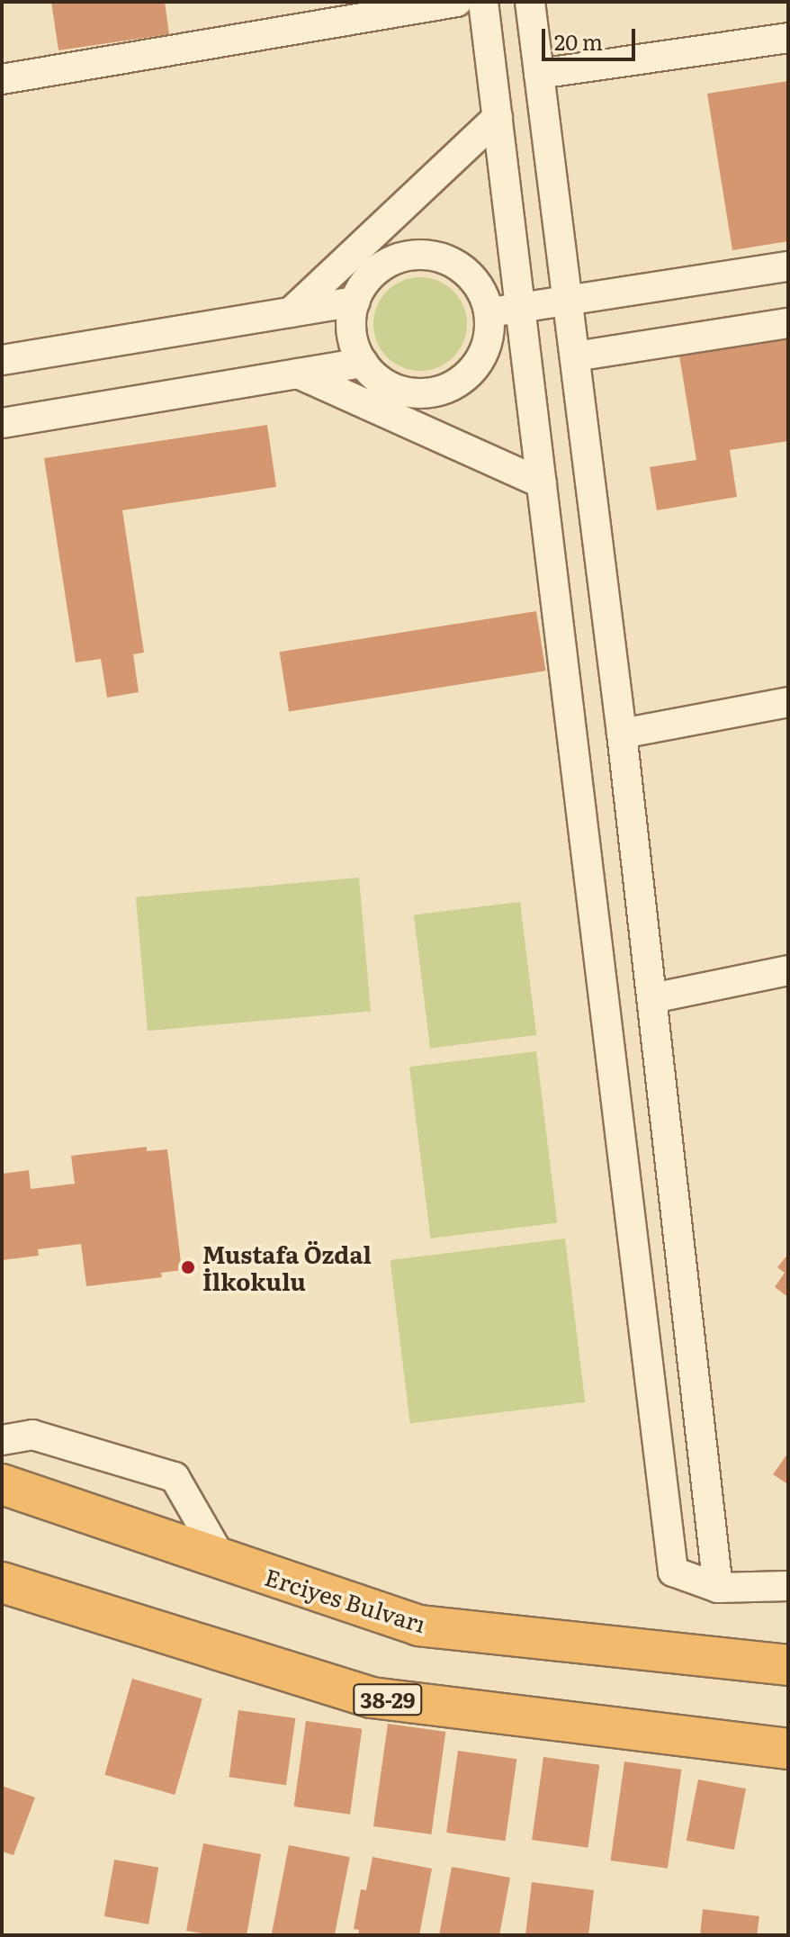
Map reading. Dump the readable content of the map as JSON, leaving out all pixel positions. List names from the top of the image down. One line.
{"streets":{"highway":["Erciyes Bulvarı","38-29"]},"places":["Mustafa Özdal İlkokulu"],"scale_bar":"20 m"}
